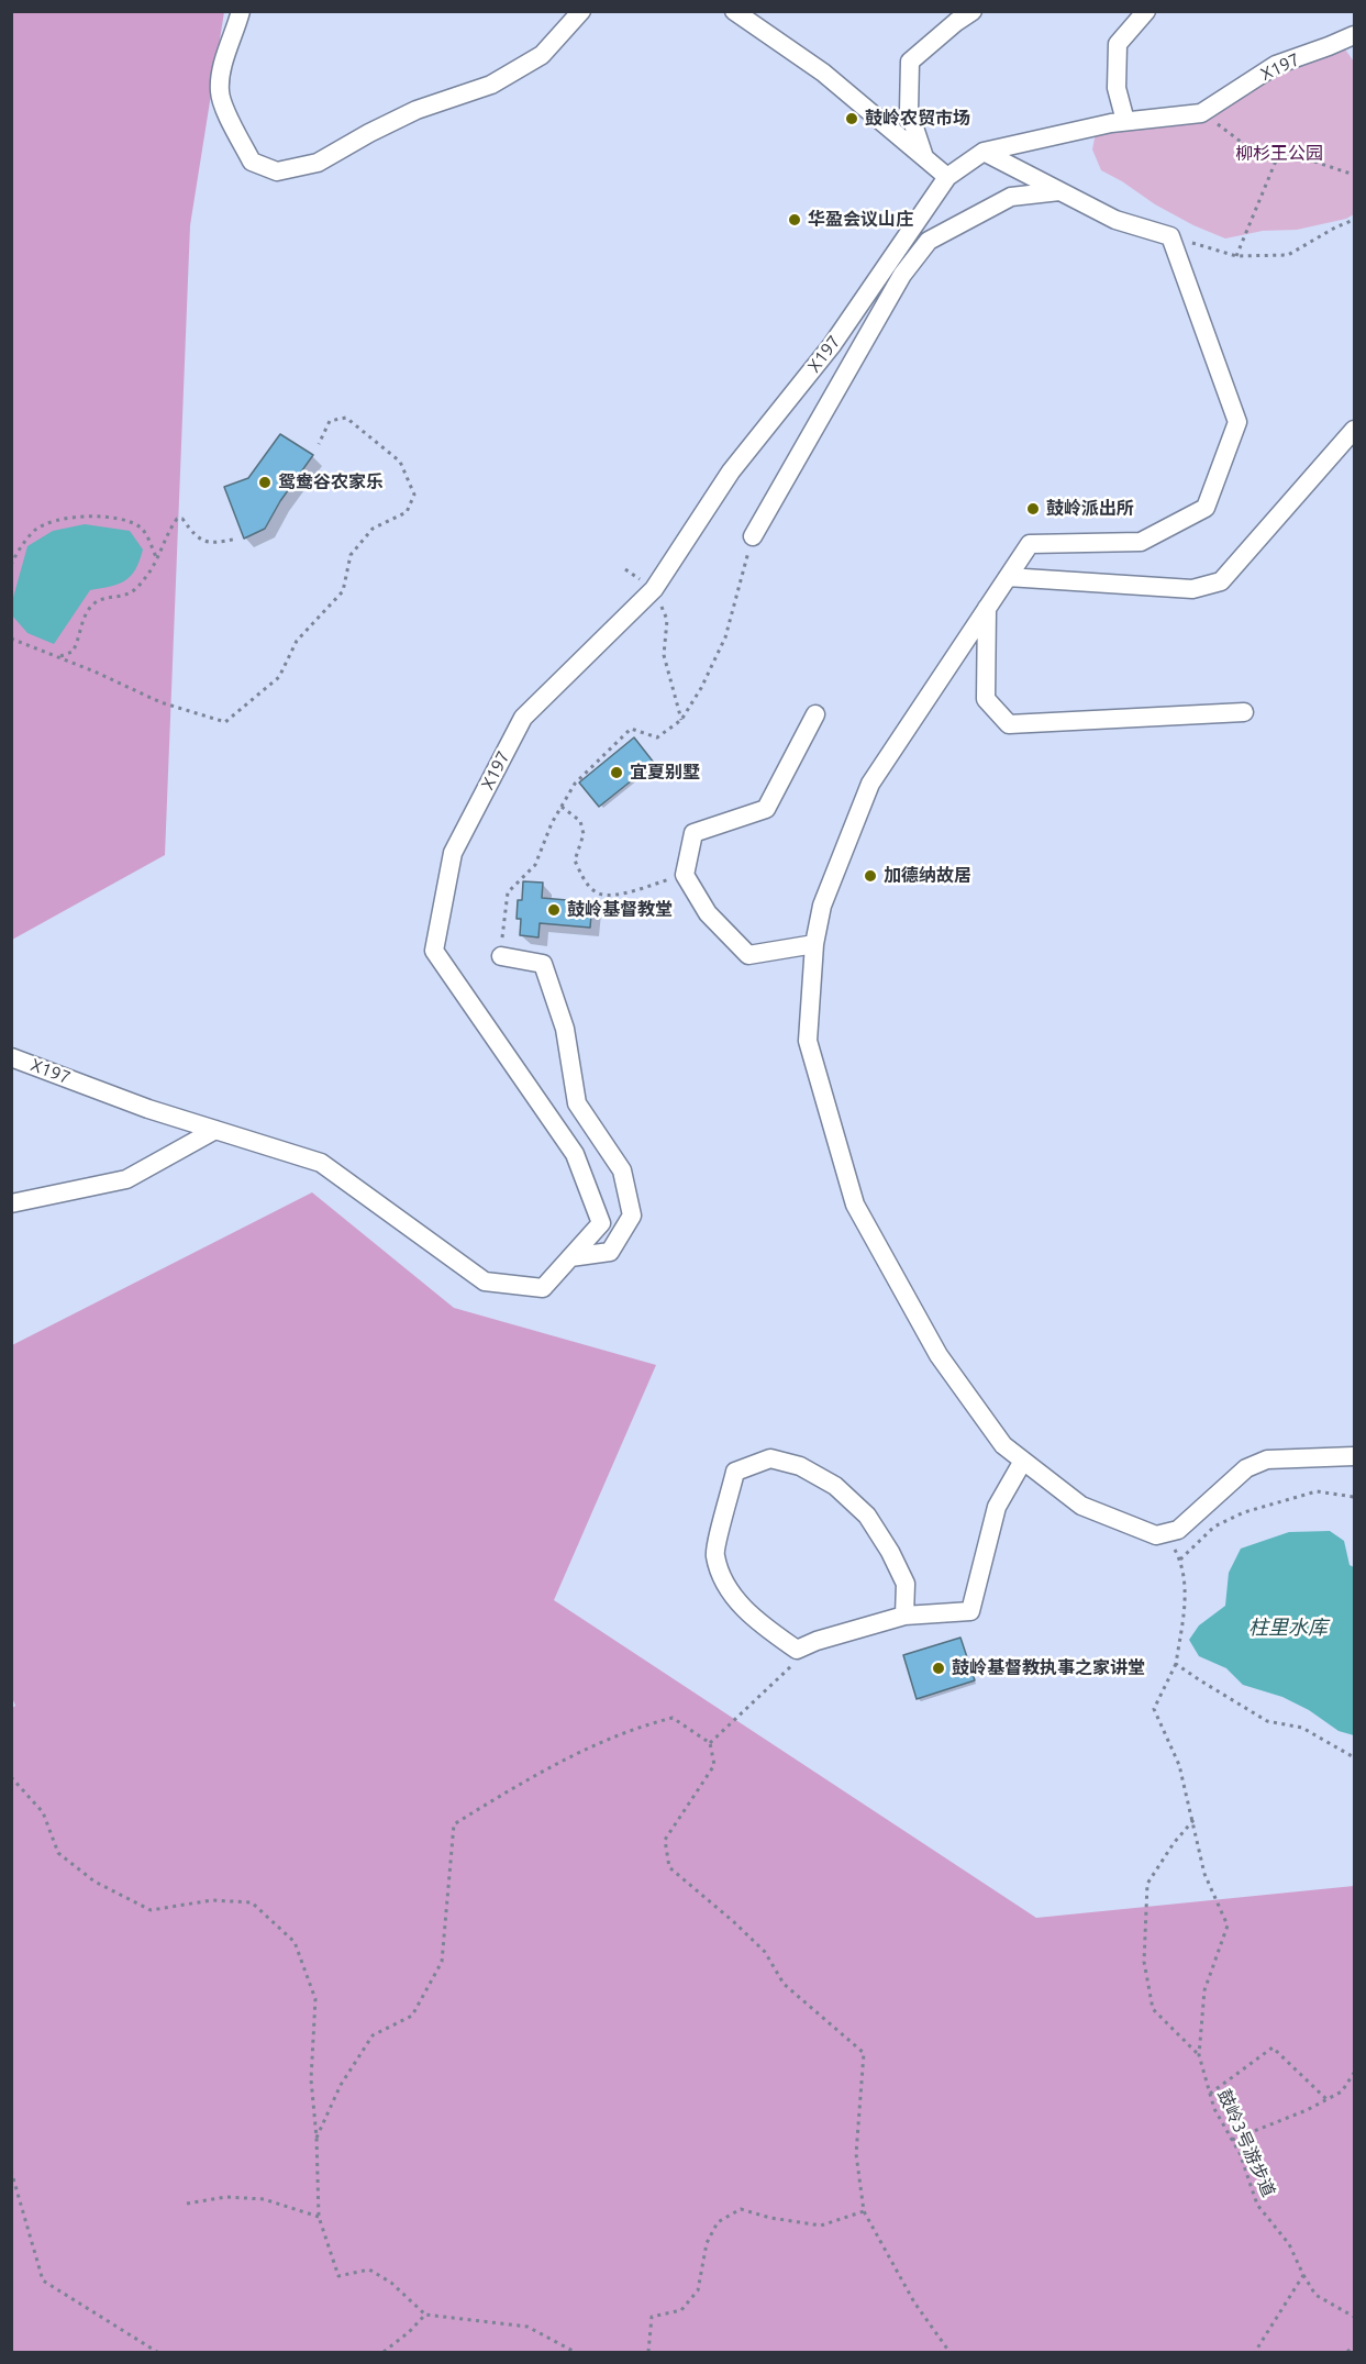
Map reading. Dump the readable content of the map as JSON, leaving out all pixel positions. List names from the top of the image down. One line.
{"streets":{"street":["X197"],"path":["鼓岭3号游步道"]},"water":["柱里水库"],"parks":["柳杉王公园"],"places":["鼓岭农贸市场","华盈会议山庄","鸳鸯谷农家乐","鼓岭派出所","宜夏别墅","加德纳故居","鼓岭基督教堂","鼓岭基督教执事之家讲堂"]}
